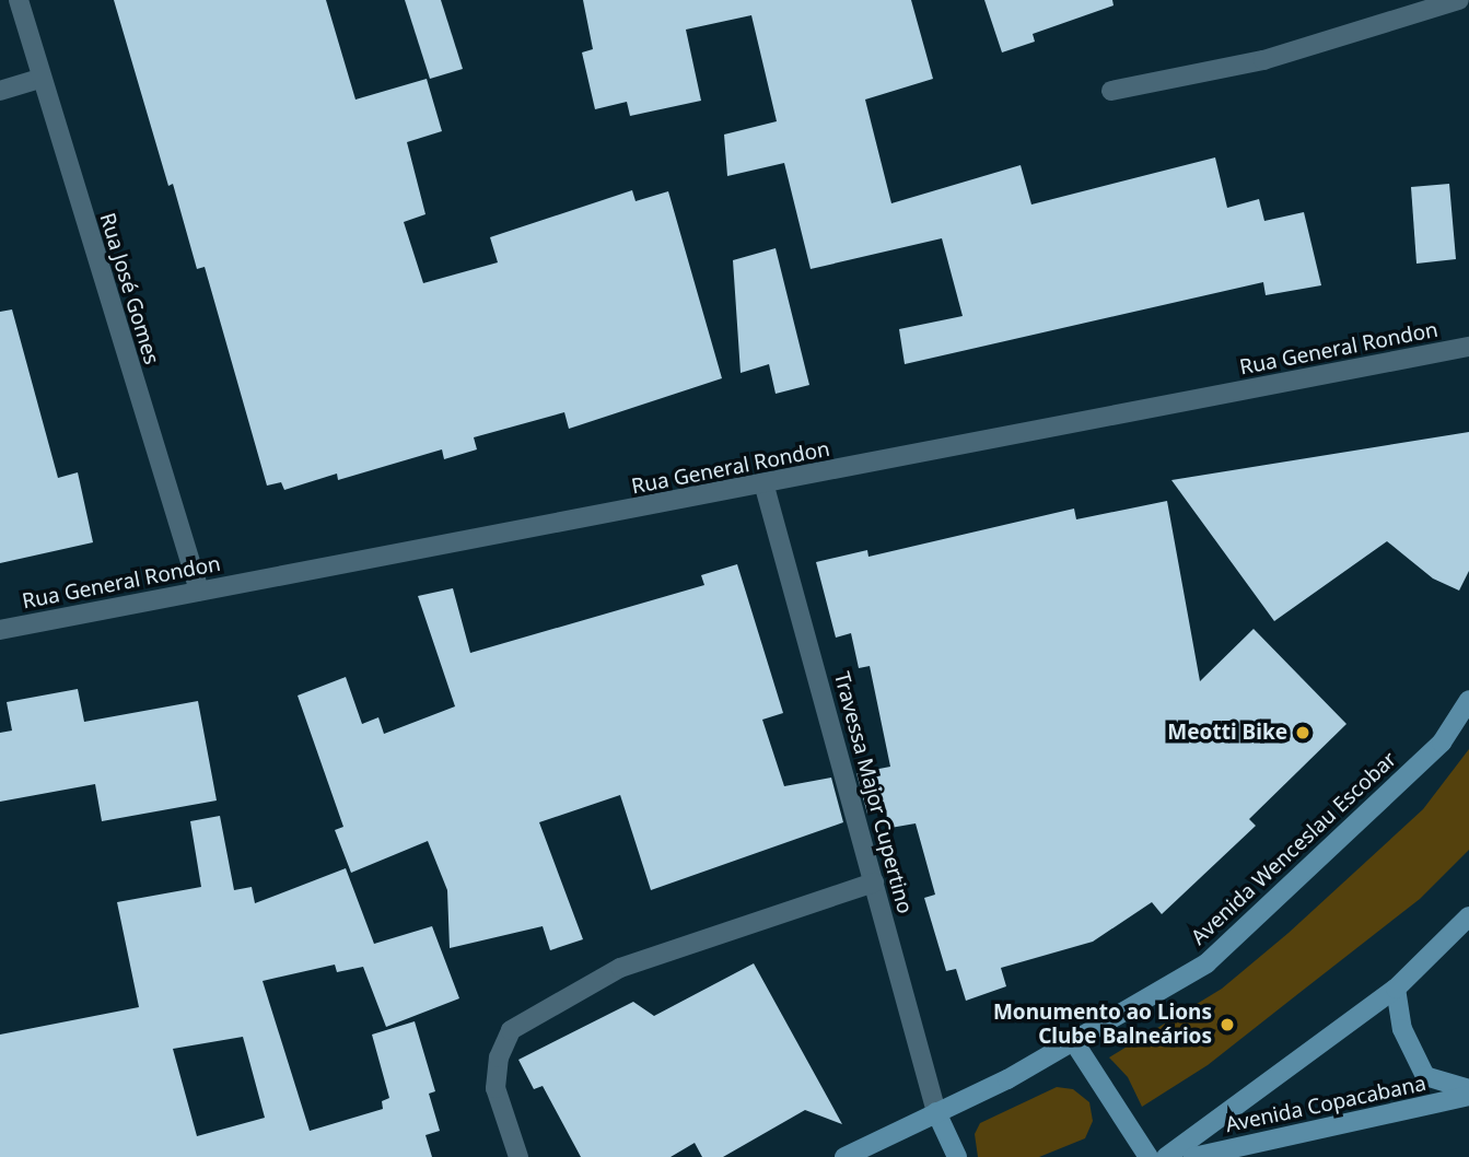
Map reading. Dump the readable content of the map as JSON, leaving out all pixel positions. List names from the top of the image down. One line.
{"streets":{"main road":["Avenida Wenceslau Escobar","Avenida Copacabana"],"street":["Rua José Gomes","Rua General Rondon","Travessa Major Cupertino"]},"crossings":[["Rua José Gomes","Rua General Rondon"],["Rua General Rondon","Travessa Major Cupertino"],["Travessa Major Cupertino","Avenida Wenceslau Escobar"]],"places":["Meotti Bike","Monumento ao Lions Clube Balneários"]}
